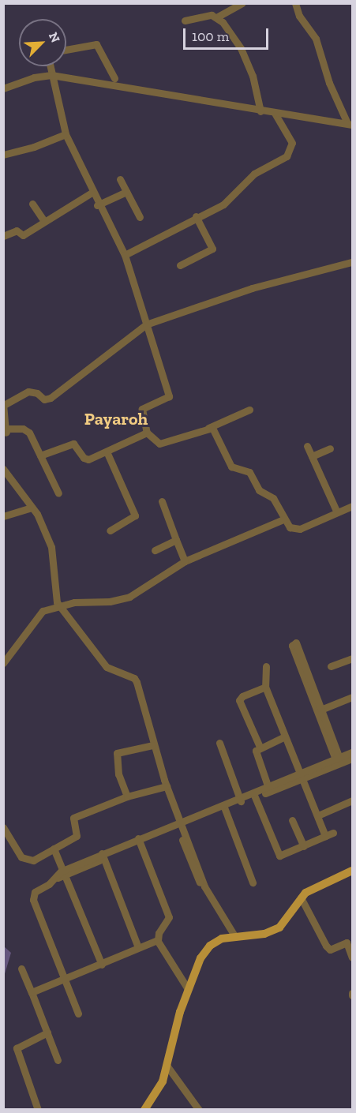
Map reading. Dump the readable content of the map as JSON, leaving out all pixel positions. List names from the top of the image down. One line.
{"districts":["Payaroh"],"scale_bar":"100 m","north":"top right"}
